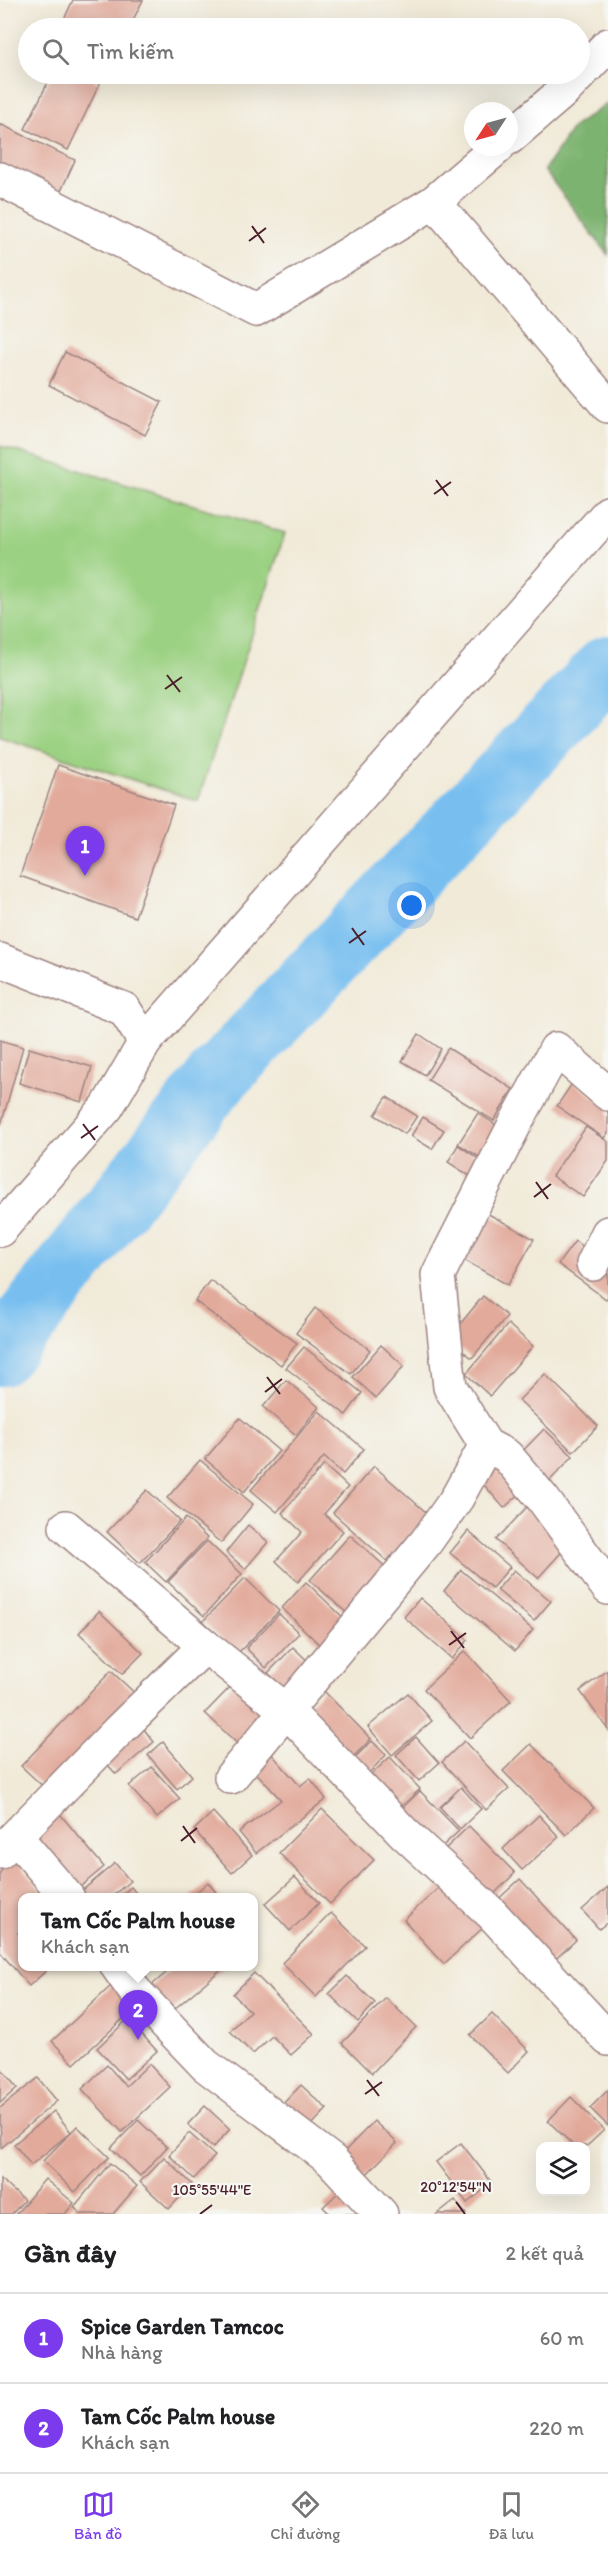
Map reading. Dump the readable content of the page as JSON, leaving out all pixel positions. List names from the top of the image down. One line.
{"north":"bottom left","page":{"search":"Tìm kiếm","pins":["1","2"],"popup":["Tam Cốc Palm house","Khách sạn"],"heading":["Gần đây","2 kết quả"],"list":[{"mark":"1","name":"Spice Garden Tamcoc","note":"Nhà hàng","value":"60 m"},{"mark":"2","name":"Tam Cốc Palm house","note":"Khách sạn","value":"220 m"}],"nav":["Bản đồ","Chỉ đường","Đã lưu"]},"coordinates":["20°12'54\"N","105°55'44\"E"]}
